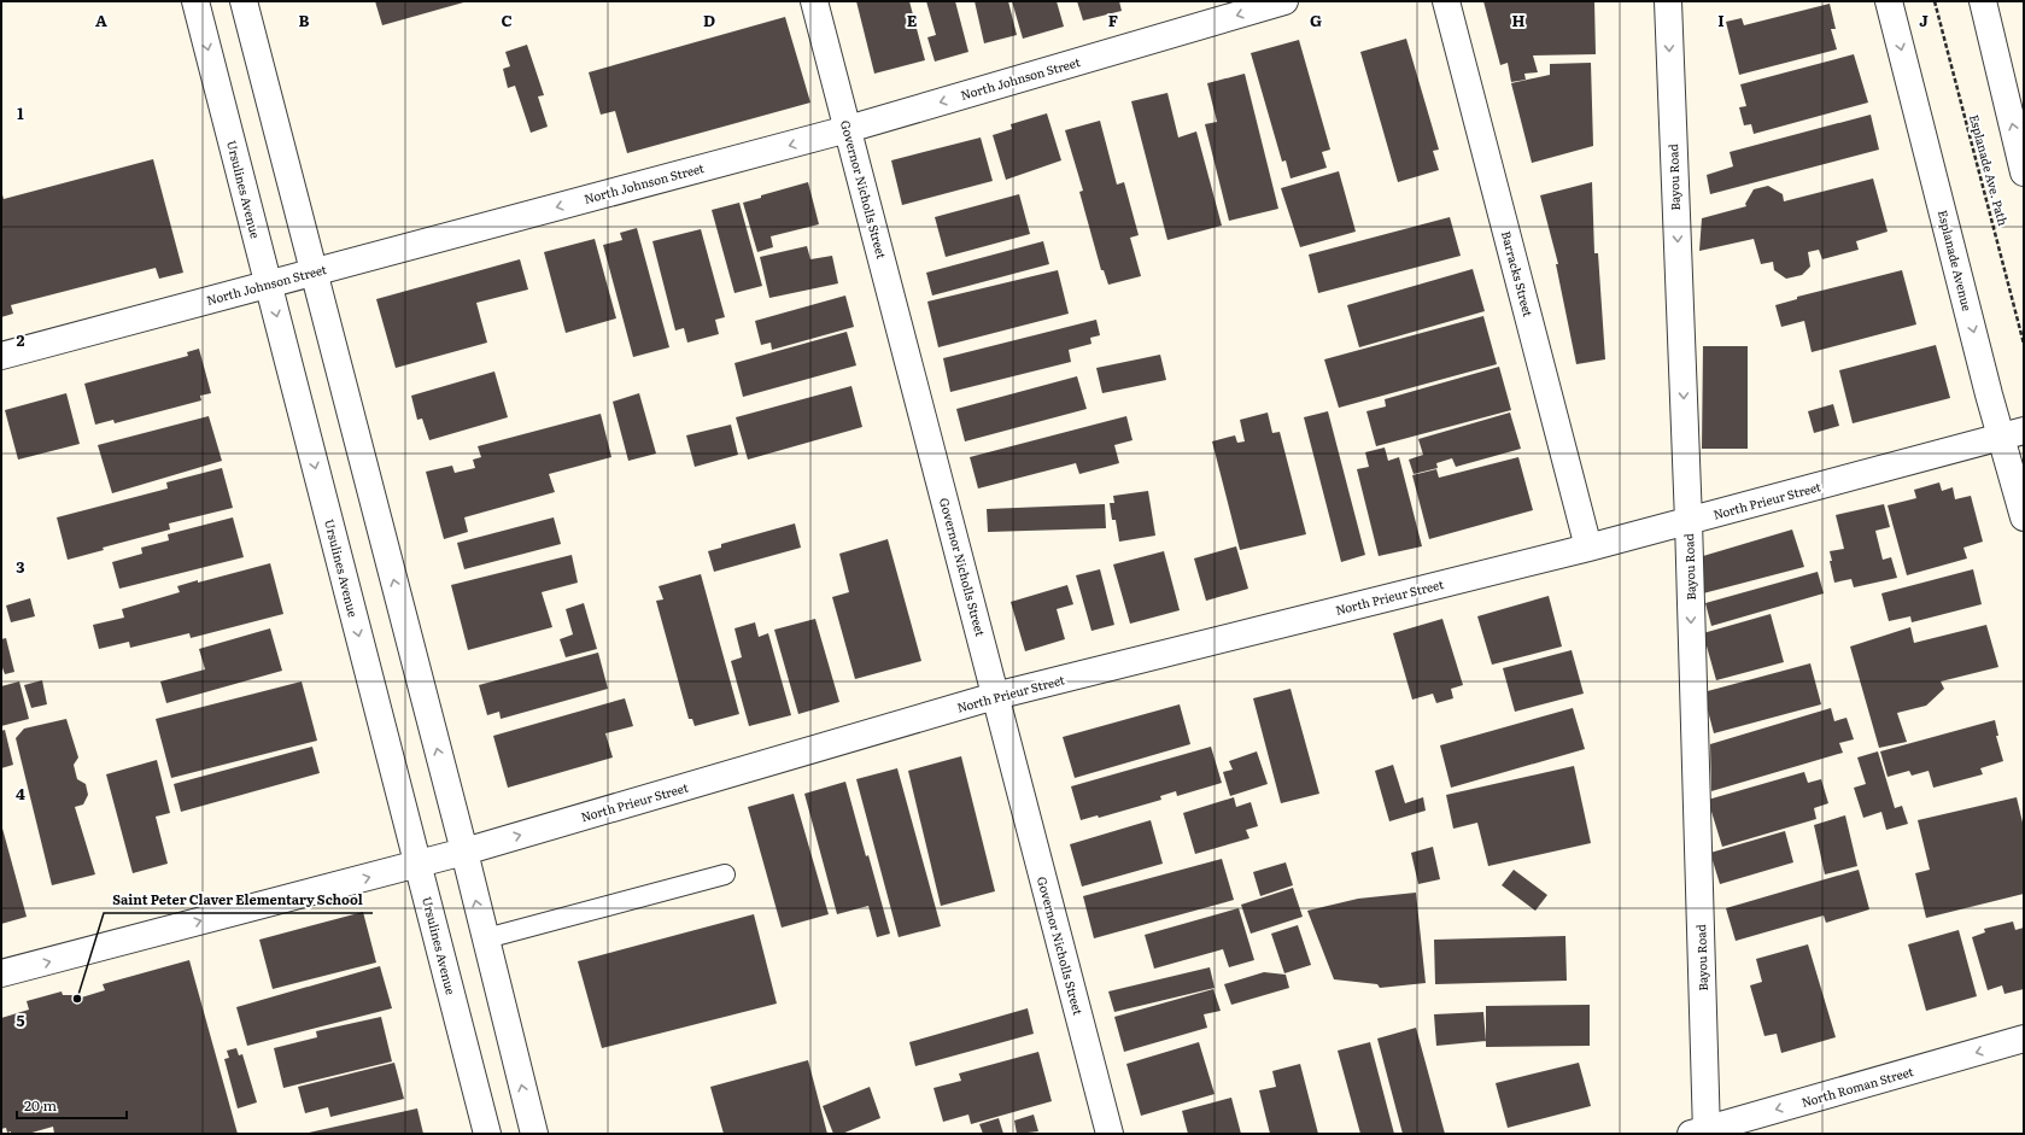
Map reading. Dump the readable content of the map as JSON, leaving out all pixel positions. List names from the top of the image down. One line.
{"streets":{"street":["North Johnson Street","Bayou Road","Ursulines Avenue","Governor Nicholls Street","Esplanade Avenue","Barracks Street","North Prieur Street","North Roman Street"],"path":["Esplanade Ave. Path"]},"crossings":[["North Johnson Street","Ursulines Avenue"],["North Johnson Street","Governor Nicholls Street"],["Bayou Road","North Prieur Street"],["Bayou Road","North Roman Street"],["Ursulines Avenue","North Prieur Street"],["Governor Nicholls Street","North Prieur Street"],["Esplanade Avenue","North Prieur Street"],["Barracks Street","North Prieur Street"]],"one_way":["North Johnson Street","Bayou Road","North Prieur Street","North Roman Street"],"places":["Saint Peter Claver Elementary School"],"scale_bar":"20 m","grid":{"columns":["A","B","C","D","E","F","G","H","I","J"],"rows":["1","2","3","4","5"]}}
